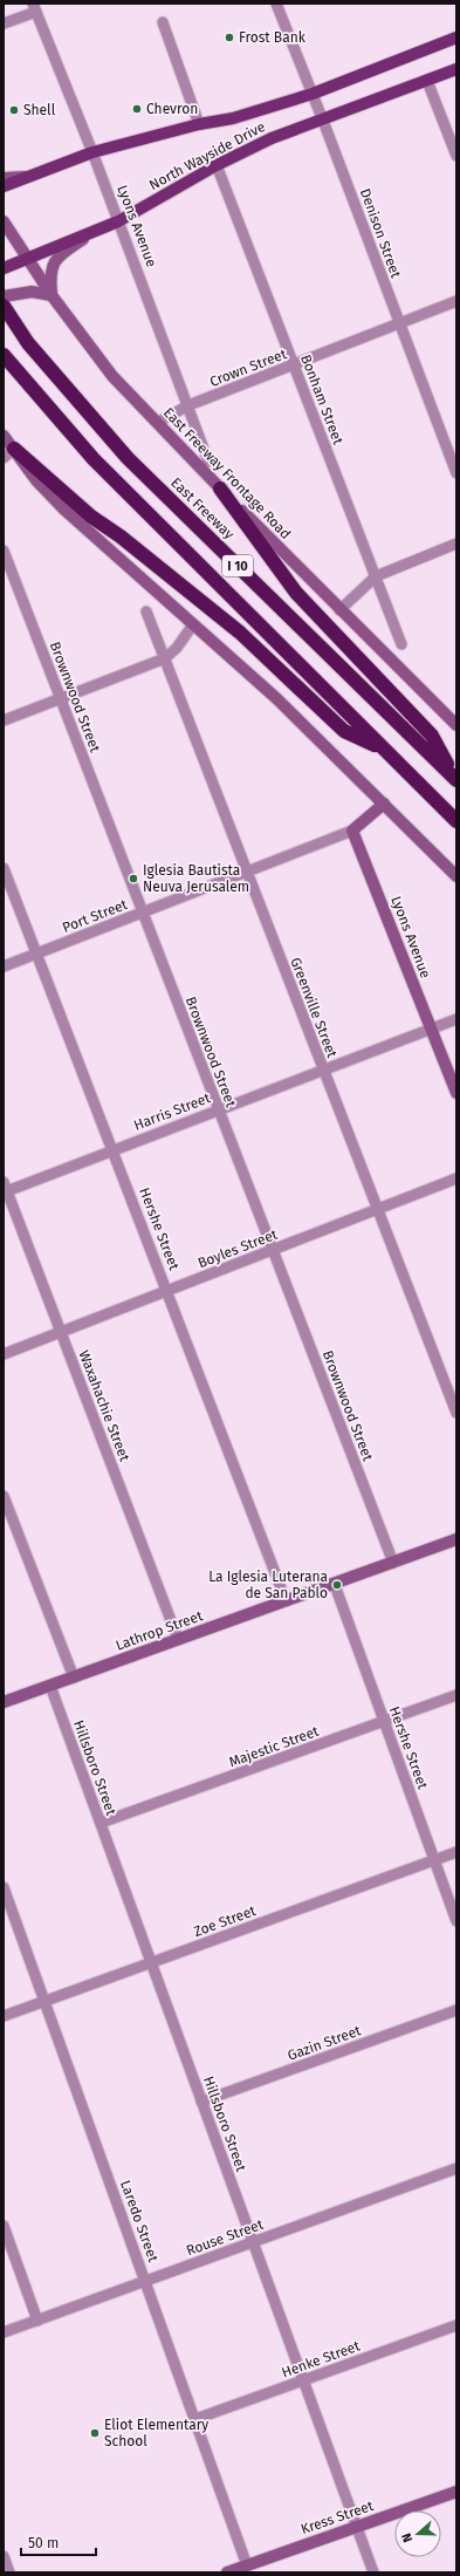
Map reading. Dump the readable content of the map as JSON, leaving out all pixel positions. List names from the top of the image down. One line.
{"streets":{"highway":["East Freeway","I 10"],"main road":["North Wayside Drive","Lyons Avenue","East Freeway Frontage Road","Lathrop Street","Kress Street"],"street":["Denison Street","Crown Street","Bonham Street","Brownwood Street","Port Street","Greenville Street","Harris Street","Hershe Street","Boyles Street","Waxahachie Street","Majestic Street","Hillsboro Street","Zoe Street","Gazin Street","Laredo Street","Rouse Street","Henke Street"]},"crossings":[["North Wayside Drive","Lyons Avenue"],["North Wayside Drive","Denison Street"],["North Wayside Drive","Bonham Street"],["North Wayside Drive","East Freeway Frontage Road"],["Lyons Avenue","Crown Street"],["Lyons Avenue","Port Street"],["Lyons Avenue","Harris Street"],["Denison Street","Crown Street"],["Crown Street","Bonham Street"],["Crown Street","East Freeway Frontage Road"],["Brownwood Street","Port Street"],["Brownwood Street","Harris Street"],["Brownwood Street","Boyles Street"],["Brownwood Street","Lathrop Street"],["Port Street","Greenville Street"],["Port Street","Hershe Street"],["Greenville Street","Harris Street"],["Greenville Street","Boyles Street"],["Harris Street","Hershe Street"],["Harris Street","Waxahachie Street"],["Hershe Street","Boyles Street"],["Hershe Street","Lathrop Street"],["Hershe Street","Majestic Street"],["Hershe Street","Zoe Street"],["Boyles Street","Waxahachie Street"],["Waxahachie Street","Lathrop Street"],["Lathrop Street","Hillsboro Street"],["Majestic Street","Hillsboro Street"],["Hillsboro Street","Zoe Street"],["Hillsboro Street","Gazin Street"],["Hillsboro Street","Rouse Street"],["Hillsboro Street","Henke Street"],["Hillsboro Street","Kress Street"],["Zoe Street","Laredo Street"],["Laredo Street","Rouse Street"],["Laredo Street","Henke Street"],["Laredo Street","Kress Street"]],"places":["Frost Bank","Chevron","Shell","Iglesia Bautista Neuva Jerusalem","La Iglesia Luterana de San Pablo","Eliot Elementary School"],"scale_bar":"50 m","north":"left"}
